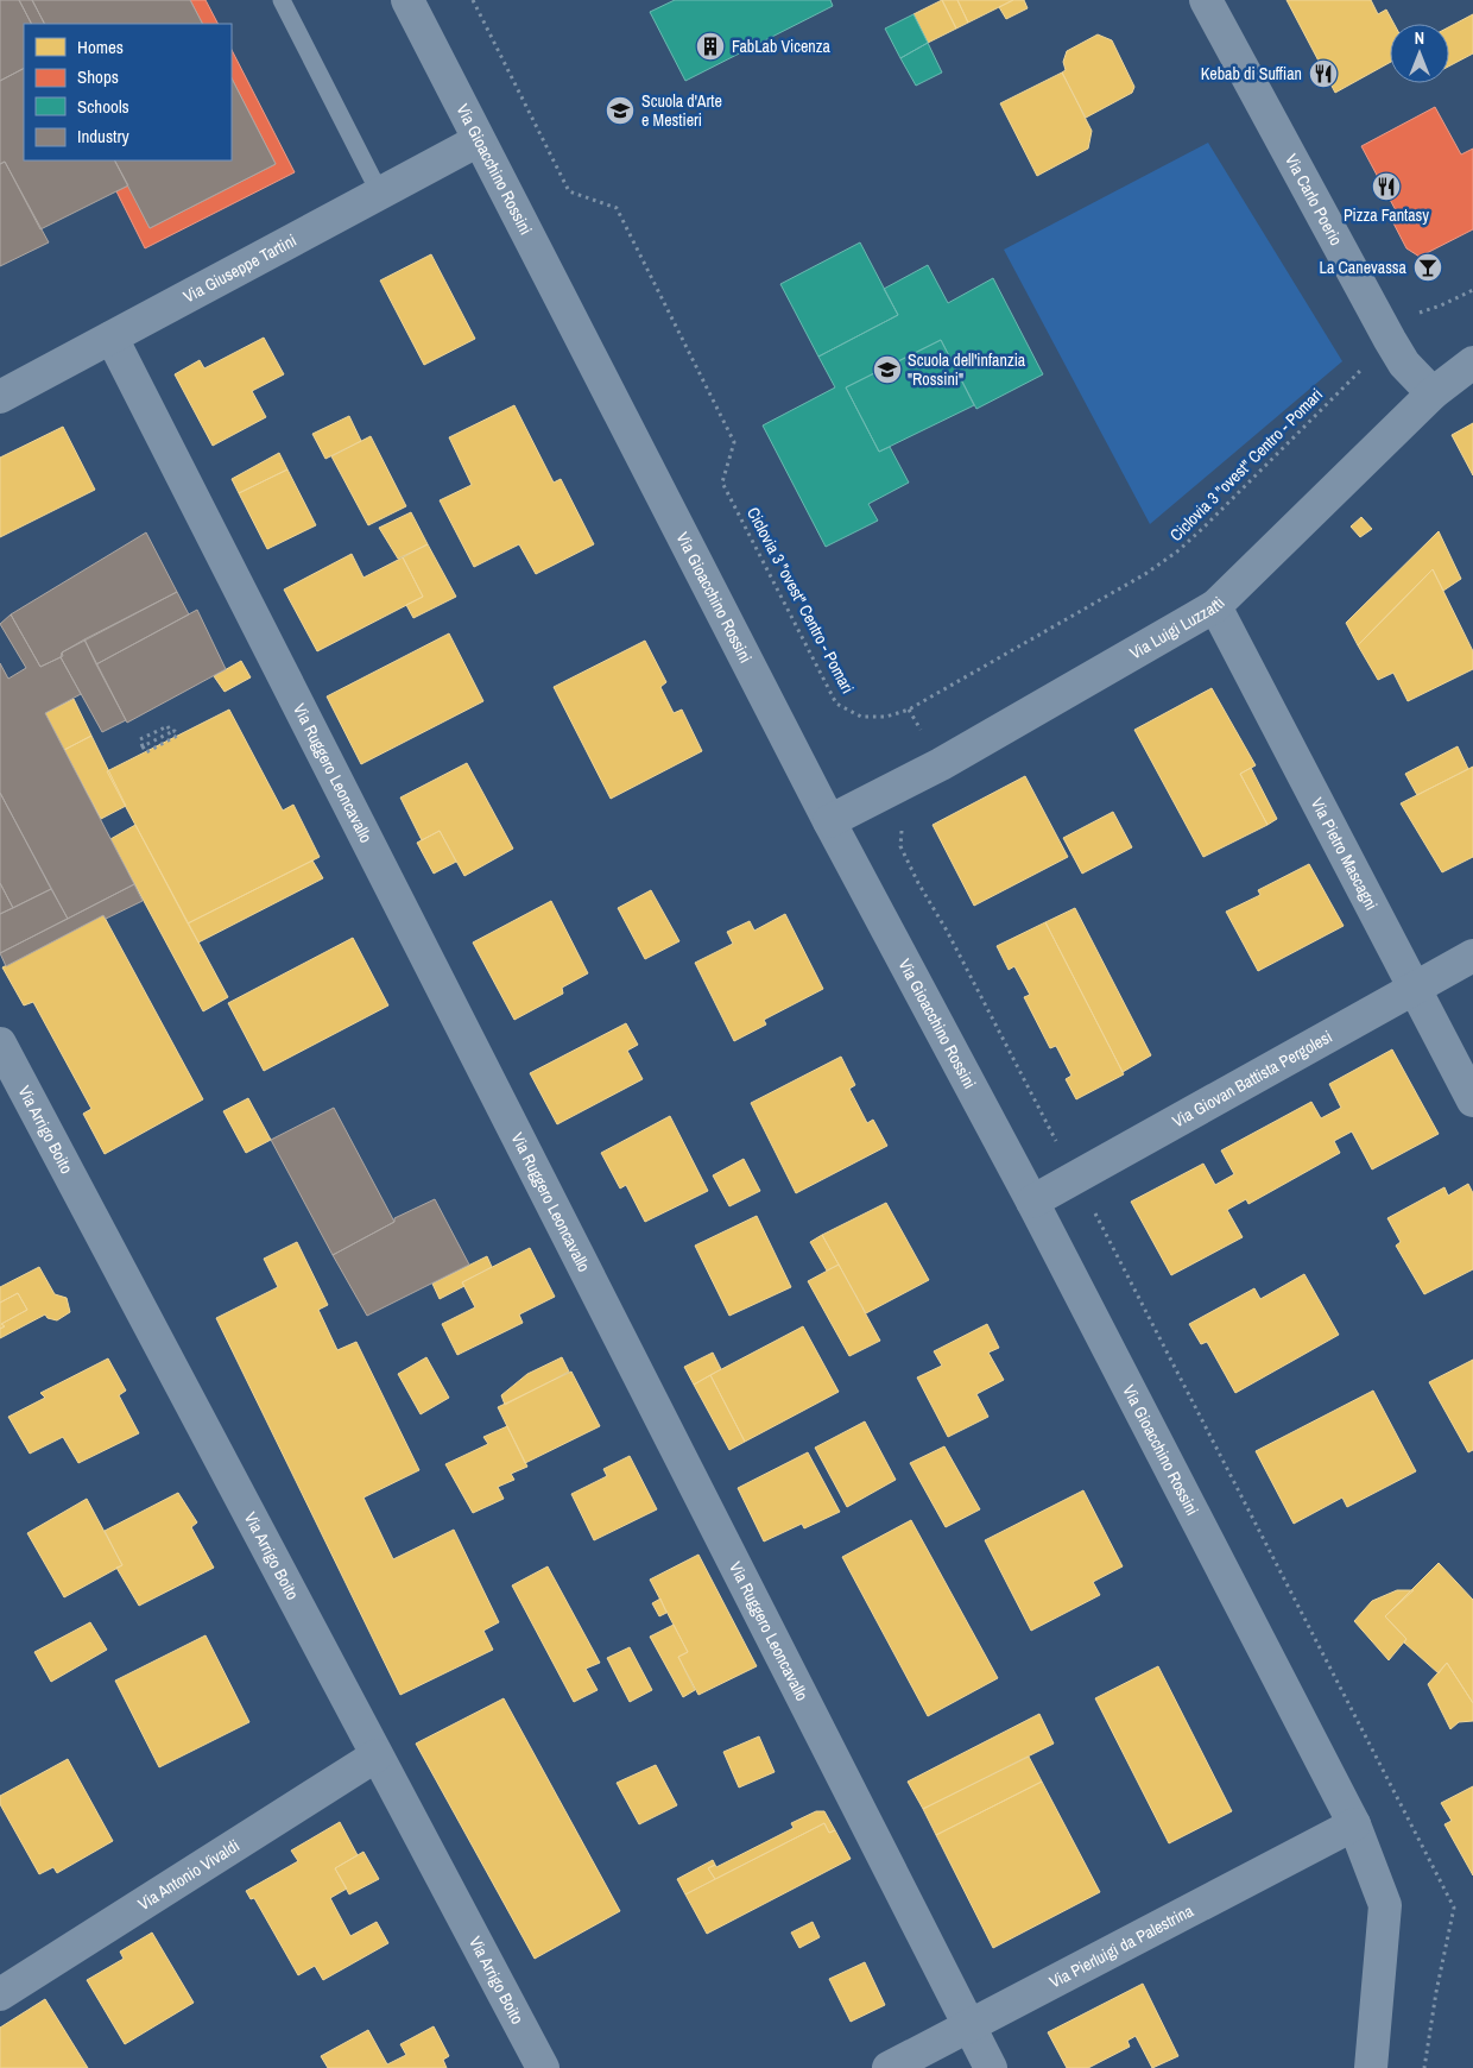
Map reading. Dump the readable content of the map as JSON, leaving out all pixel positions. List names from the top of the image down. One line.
{"streets":{"street":["Via Gioacchino Rossini","Via Carlo Poerio","Via Giuseppe Tartini","Via Luigi Luzzatti","Via Ruggero Leoncavallo","Via Pietro Mascagni","Via Giovan Battista Pergolesi","Via Arrigo Boito","Via Antonio Vivaldi","Via Pierluigi da Palestrina"],"path":["Ciclovia 3 \"ovest\" Centro - Pomari"]},"crossings":[["Via Gioacchino Rossini","Via Giuseppe Tartini"],["Via Gioacchino Rossini","Via Luigi Luzzatti"],["Via Gioacchino Rossini","Via Giovan Battista Pergolesi"],["Via Gioacchino Rossini","Via Pierluigi da Palestrina"],["Via Carlo Poerio","Via Luigi Luzzatti"],["Via Giuseppe Tartini","Via Ruggero Leoncavallo"],["Via Luigi Luzzatti","Via Pietro Mascagni"],["Via Ruggero Leoncavallo","Via Pierluigi da Palestrina"],["Via Pietro Mascagni","Via Giovan Battista Pergolesi"],["Via Arrigo Boito","Via Antonio Vivaldi"]],"places":{"building":["FabLab Vicenza"],"restaurant":["Kebab di Suffian","Pizza Fantasy"],"school or university":["Scuola d'Arte e Mestieri","Scuola dell'infanzia \"Rossini\""],"bar":["La Canevassa"]},"legend":["Homes","Shops","Schools","Industry"],"north":"top"}
